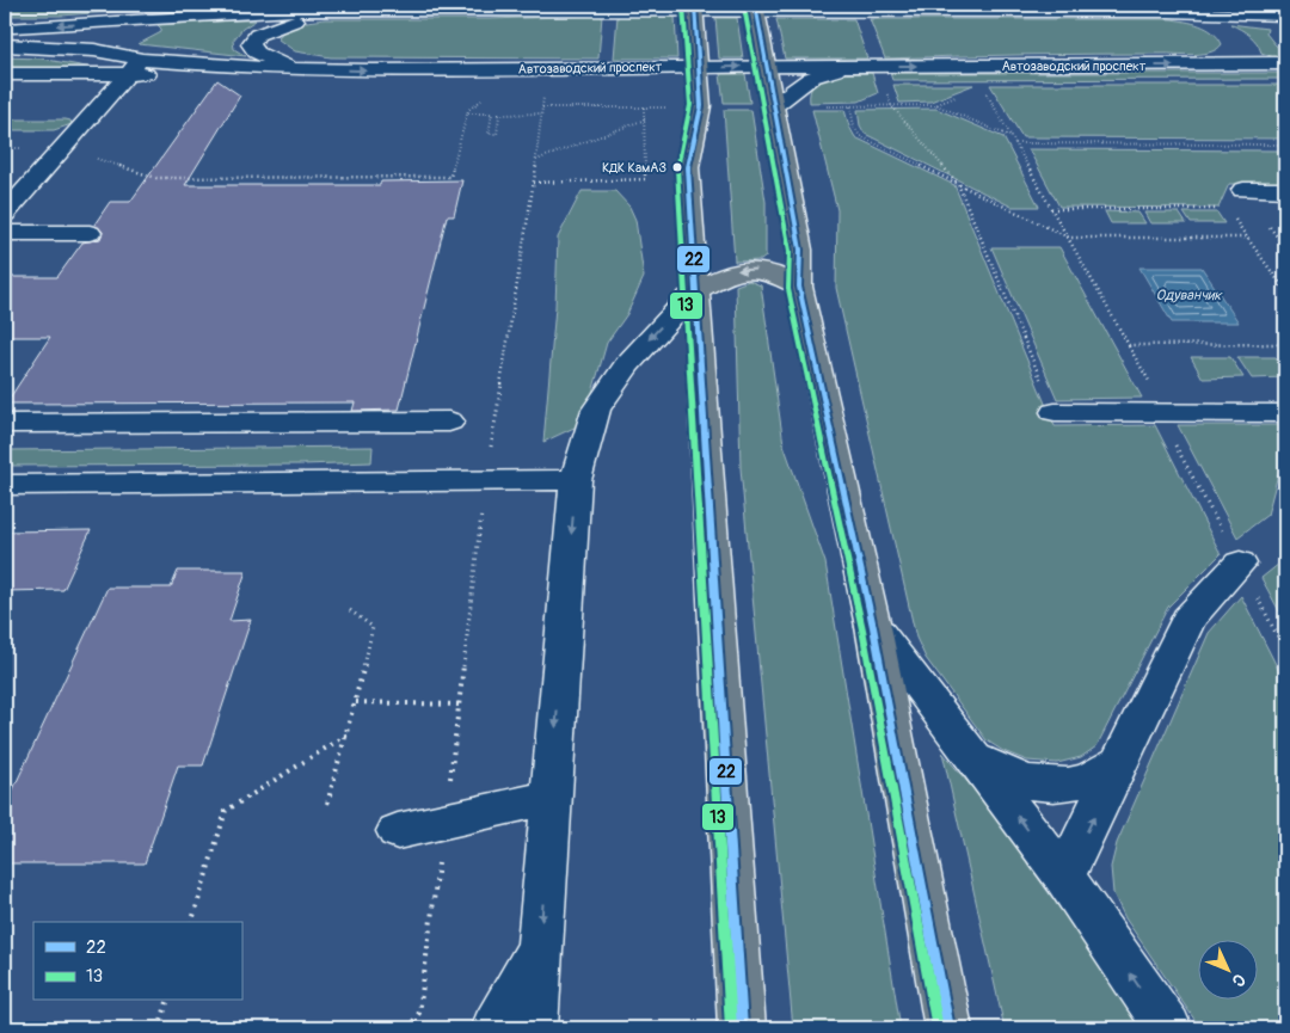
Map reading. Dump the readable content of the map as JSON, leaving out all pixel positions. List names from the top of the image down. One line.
{"streets":{"street":["Автозаводский проспект"]},"water":["Одуванчик"],"places":["КДК КамАЗ"],"lines":["transit line 22","transit line 13"],"legend":["22","13"],"north":"bottom right"}
